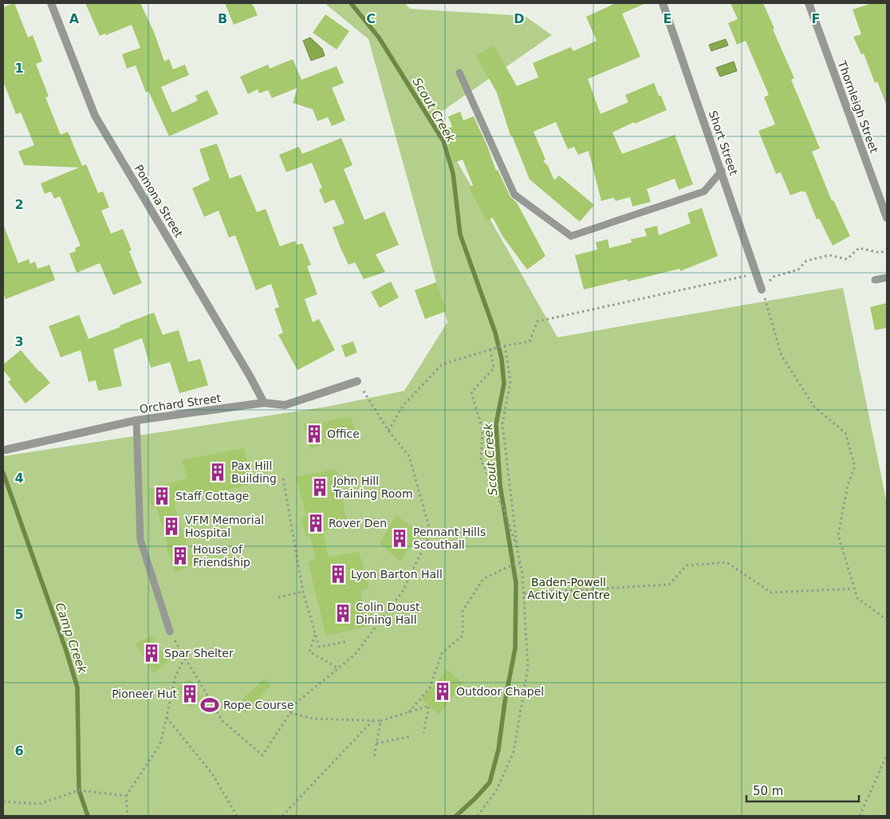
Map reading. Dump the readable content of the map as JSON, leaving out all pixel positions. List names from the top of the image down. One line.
{"streets":{"street":["Thornleigh Street","Short Street","Pomona Street","Orchard Street"]},"crossings":[["Pomona Street","Orchard Street"]],"water":["Scout Creek","Camp Creek"],"parks":["Baden-Powell Activity Centre"],"places":{"building":["Office","Pax Hill Building","John Hill Training Room","Staff Cottage","Rover Den","VFM Memorial Hospital","Pennant Hills Scouthall","House of Friendship","Lyon Barton Hall","Colin Doust Dining Hall","Spar Shelter","Outdoor Chapel","Pioneer Hut"],"sports":["Rope Course"]},"scale_bar":"50 m","grid":{"columns":["A","B","C","D","E","F"],"rows":["1","2","3","4","5","6"]}}
